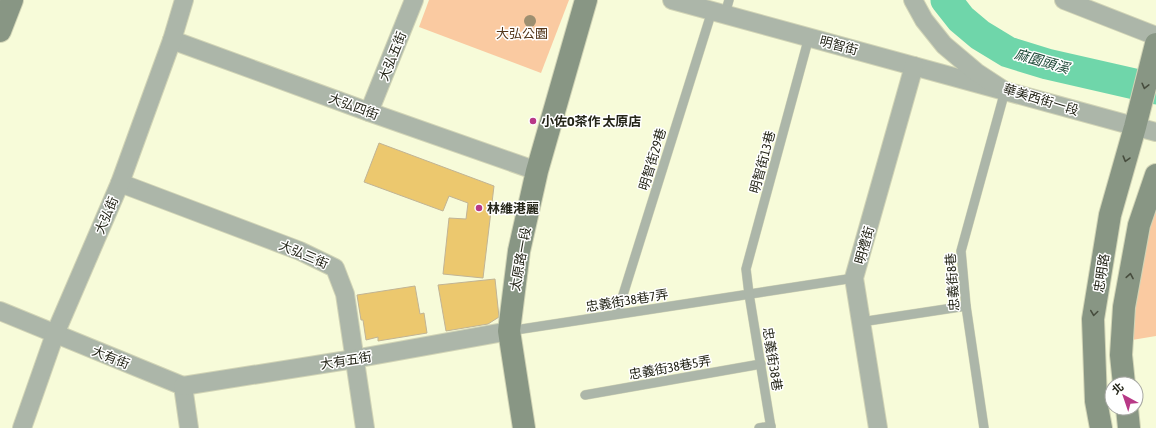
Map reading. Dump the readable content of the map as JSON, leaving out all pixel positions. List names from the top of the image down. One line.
{"streets":{"main road":["太原路一段","忠明路"],"street":["明智街","大弘五街","華美西街一段","大弘四街","大弘街","明禮街","大弘三街","大有街","大有五街"],"lane":["明智街29巷","明智街13巷","忠義街8巷","忠義街38巷7弄","忠義街38巷","忠義街38巷5弄"]},"crossings":[["明智街","華美西街一段"],["明智街","明智街29巷"],["明智街","明智街13巷"],["明智街","明禮街"],["明智街","忠義街8巷"],["大弘五街","大弘四街"],["華美西街一段","忠明路"],["華美西街一段","忠義街8巷"],["大弘四街","大弘街"],["大弘四街","太原路一段"],["明智街29巷","忠義街38巷7弄"],["明智街13巷","忠義街38巷7弄"],["明智街13巷","忠義街38巷"],["大弘街","大弘三街"],["大弘街","大有街"],["明禮街","忠義街38巷7弄"],["大弘三街","大有五街"],["太原路一段","忠義街38巷7弄"],["太原路一段","大有五街"],["忠義街38巷7弄","忠義街38巷"],["忠義街38巷7弄","大有五街"],["大有街","大有五街"],["忠義街38巷","忠義街38巷5弄"]],"water":["麻園頭溪"],"parks":["大弘公園"],"places":["小佐O茶作 太原店","林維港麗"],"north":"top left"}
